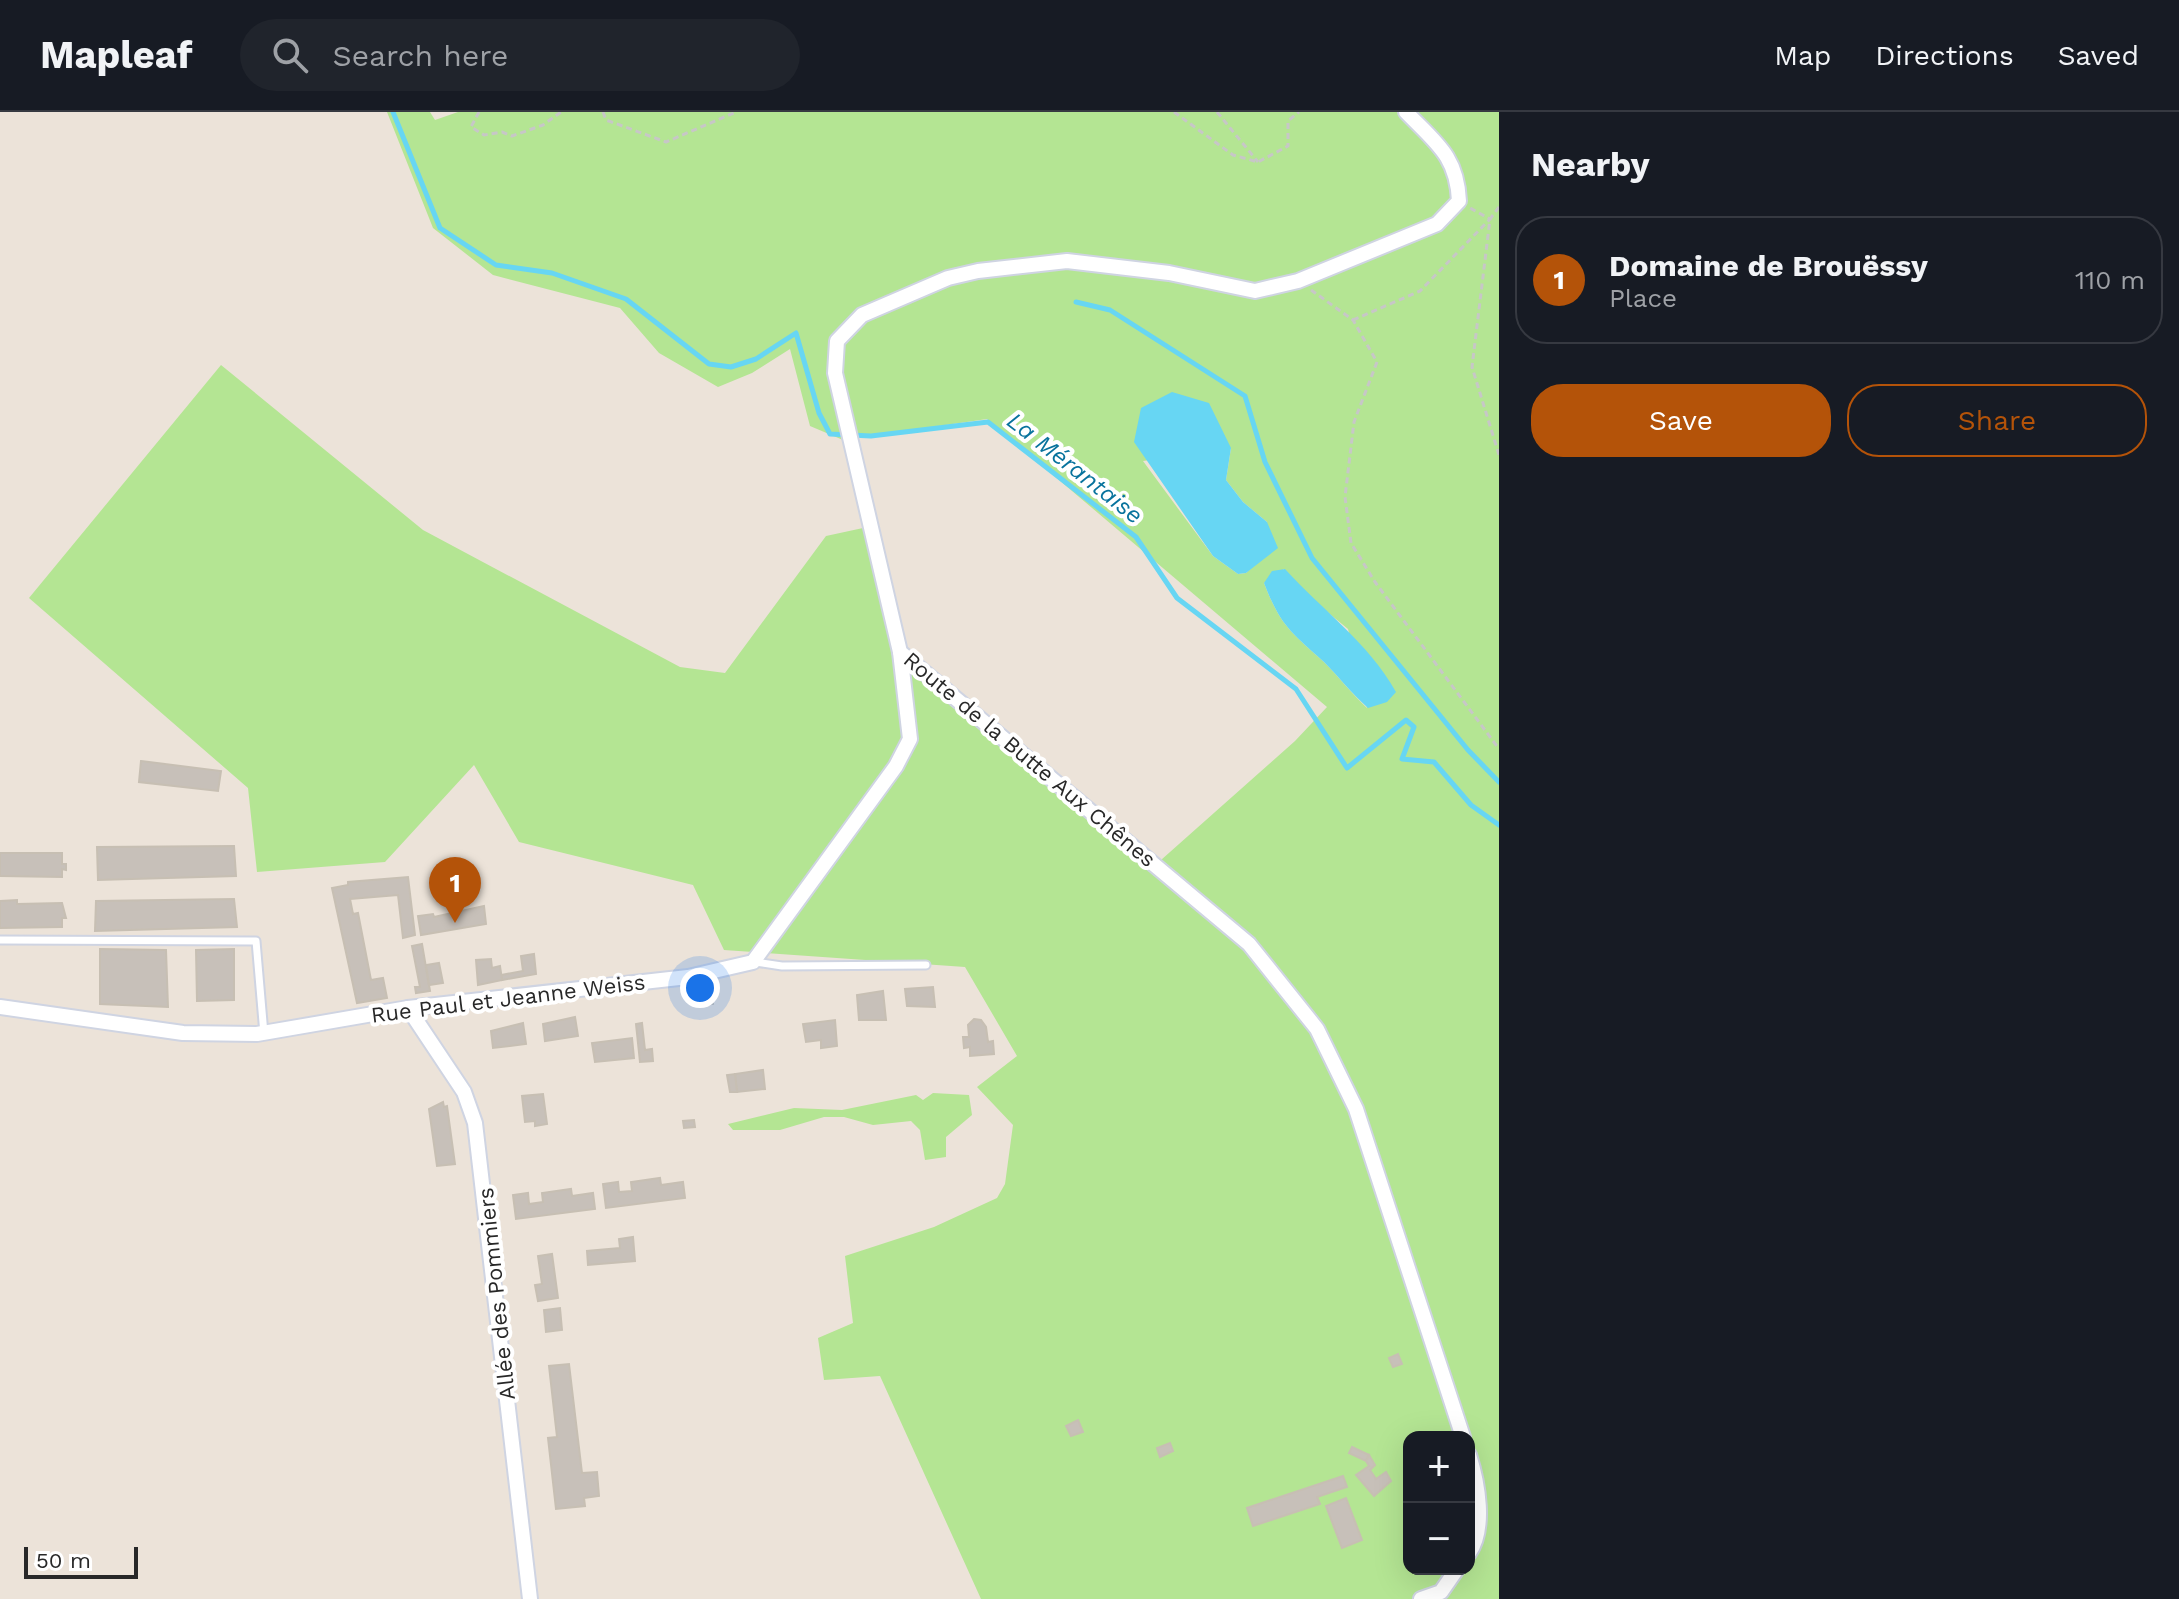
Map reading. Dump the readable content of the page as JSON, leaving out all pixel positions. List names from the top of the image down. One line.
{"streets":{"street":["Route de la Butte Aux Chênes","Rue Paul et Jeanne Weiss","Allée des Pommiers"]},"crossings":[["Rue Paul et Jeanne Weiss","Allée des Pommiers"]],"water":["La Mérantaise"],"scale_bar":"50 m","page":{"header":"Mapleaf","search":"Search here","nav":["Map","Directions","Saved"],"heading":"Nearby","list":[{"mark":"1","name":"Domaine de Brouëssy","note":"Place","value":"110 m"}],"buttons":["Save","Share"],"pins":"1","map_buttons":["+","−"],"scale":"50 m"}}
